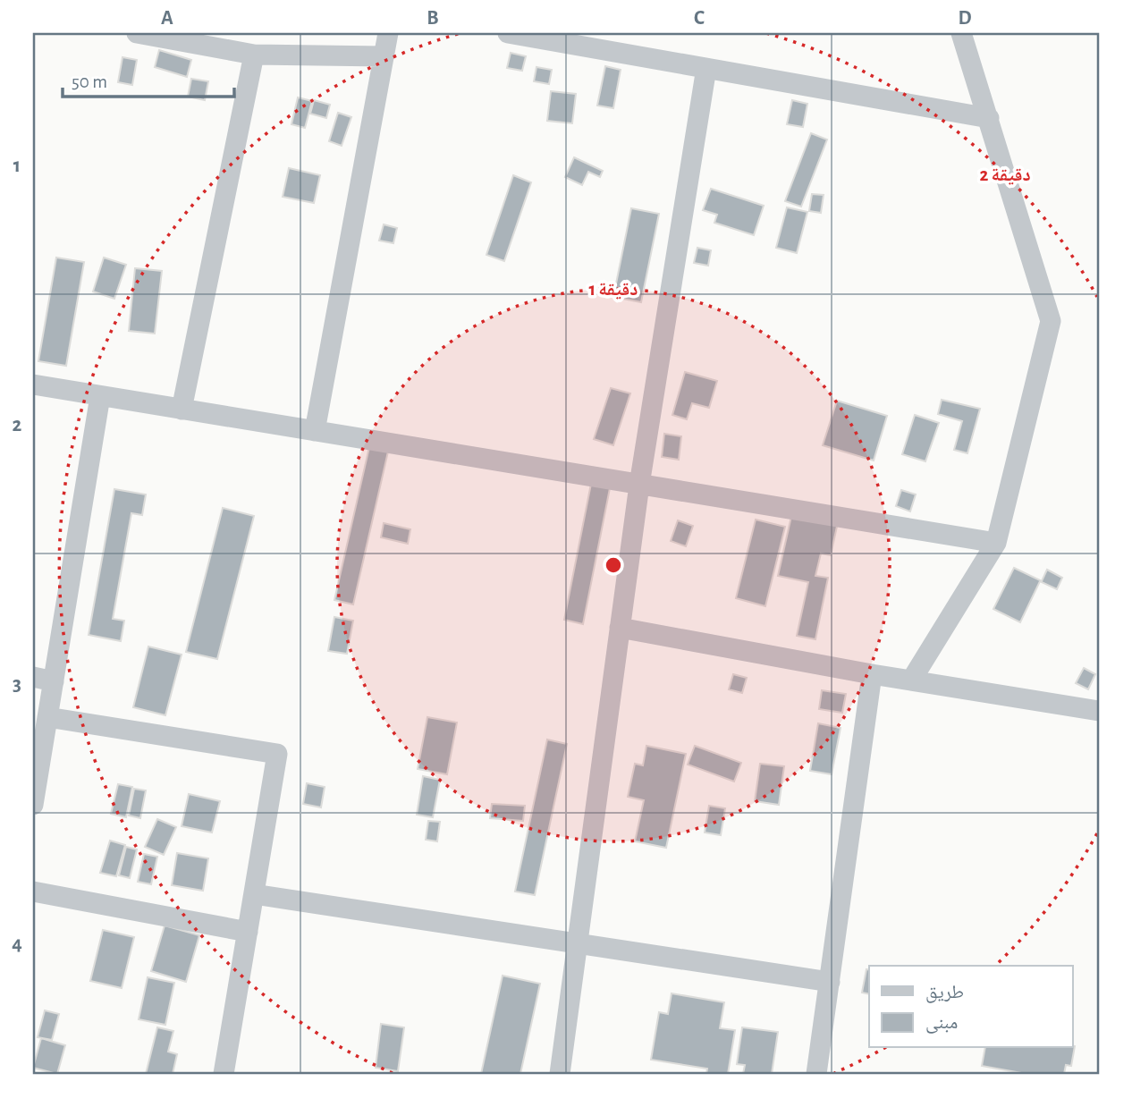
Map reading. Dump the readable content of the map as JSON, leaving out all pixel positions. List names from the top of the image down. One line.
{"legend":["طريق","مبنى"],"scale_bar":"50 m","grid":{"columns":["A","B","C","D"],"rows":["1","2","3","4"]},"rings":["2 دقيقة","1 دقيقة"]}
